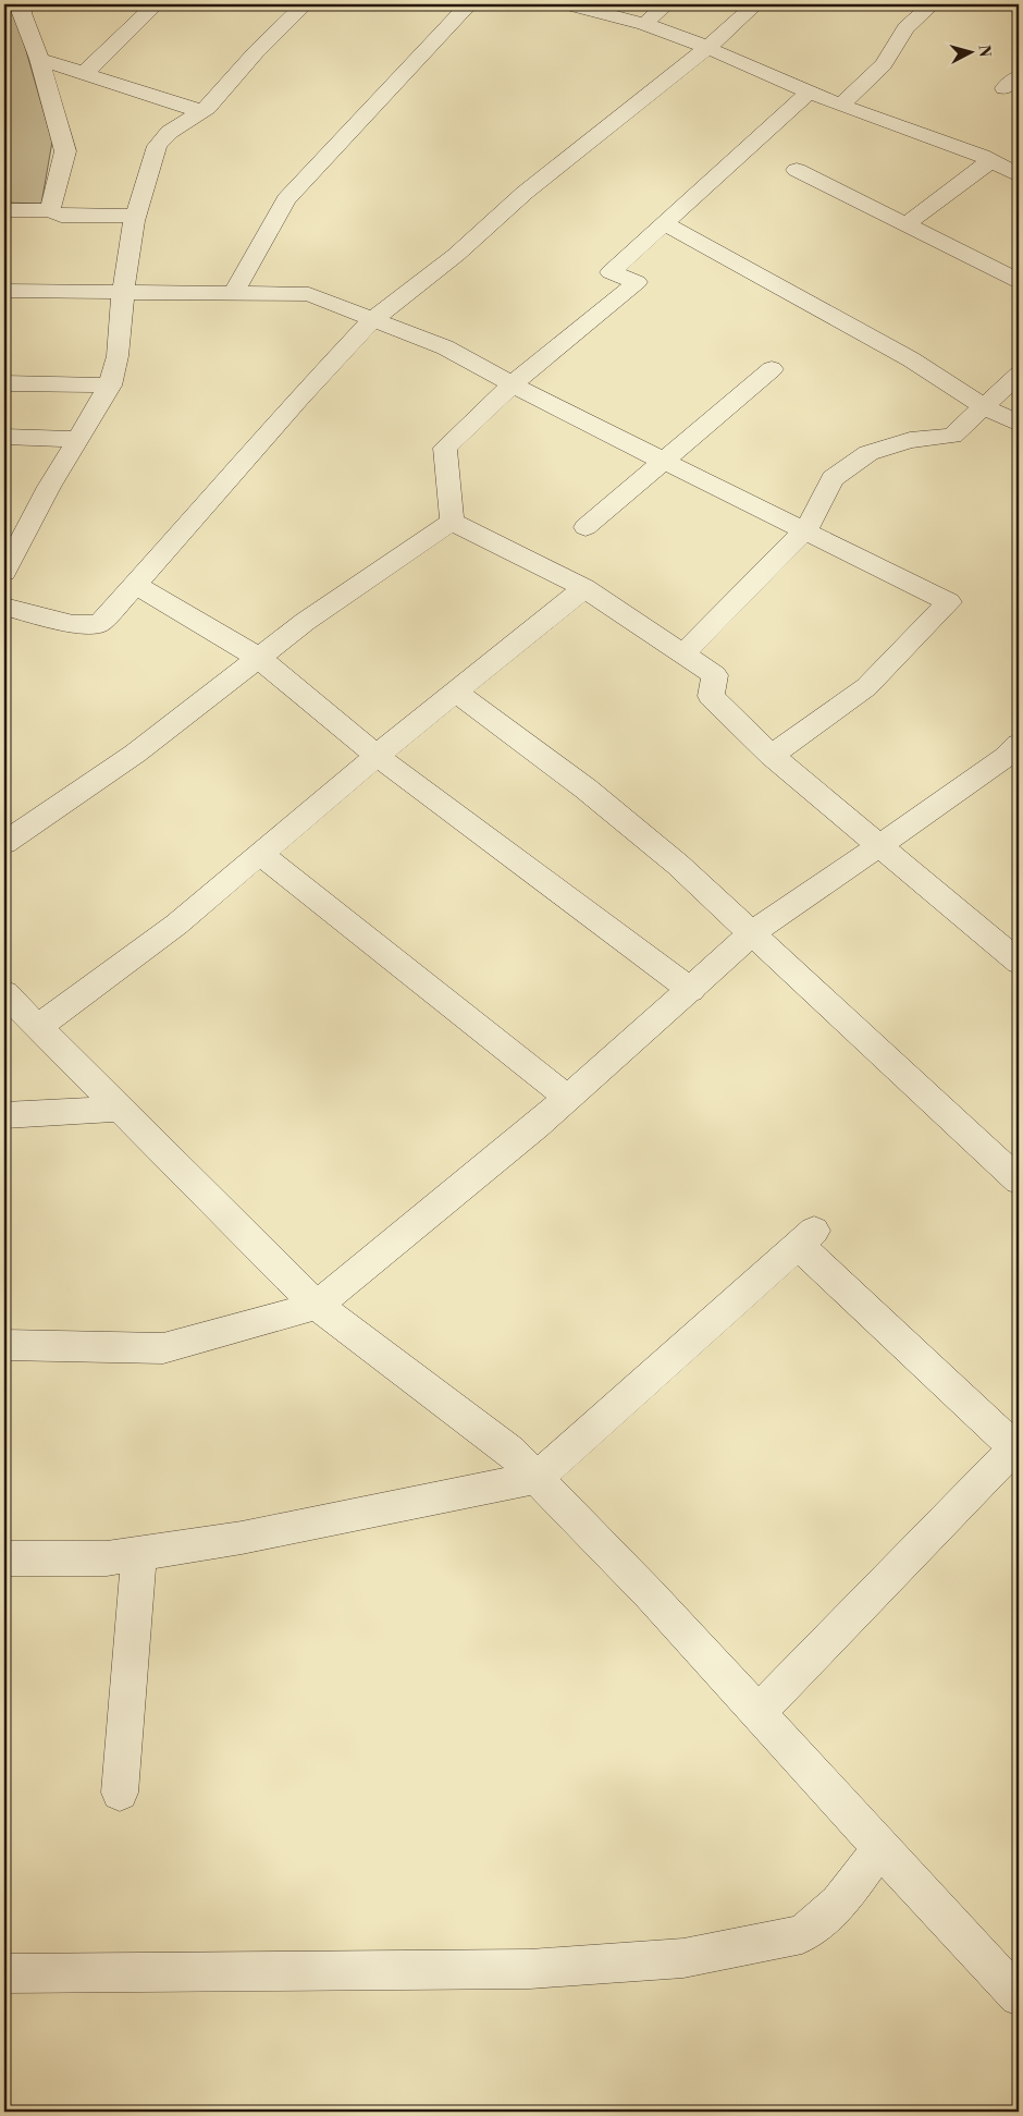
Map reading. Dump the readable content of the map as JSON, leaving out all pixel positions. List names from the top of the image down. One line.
{"north":"right"}
